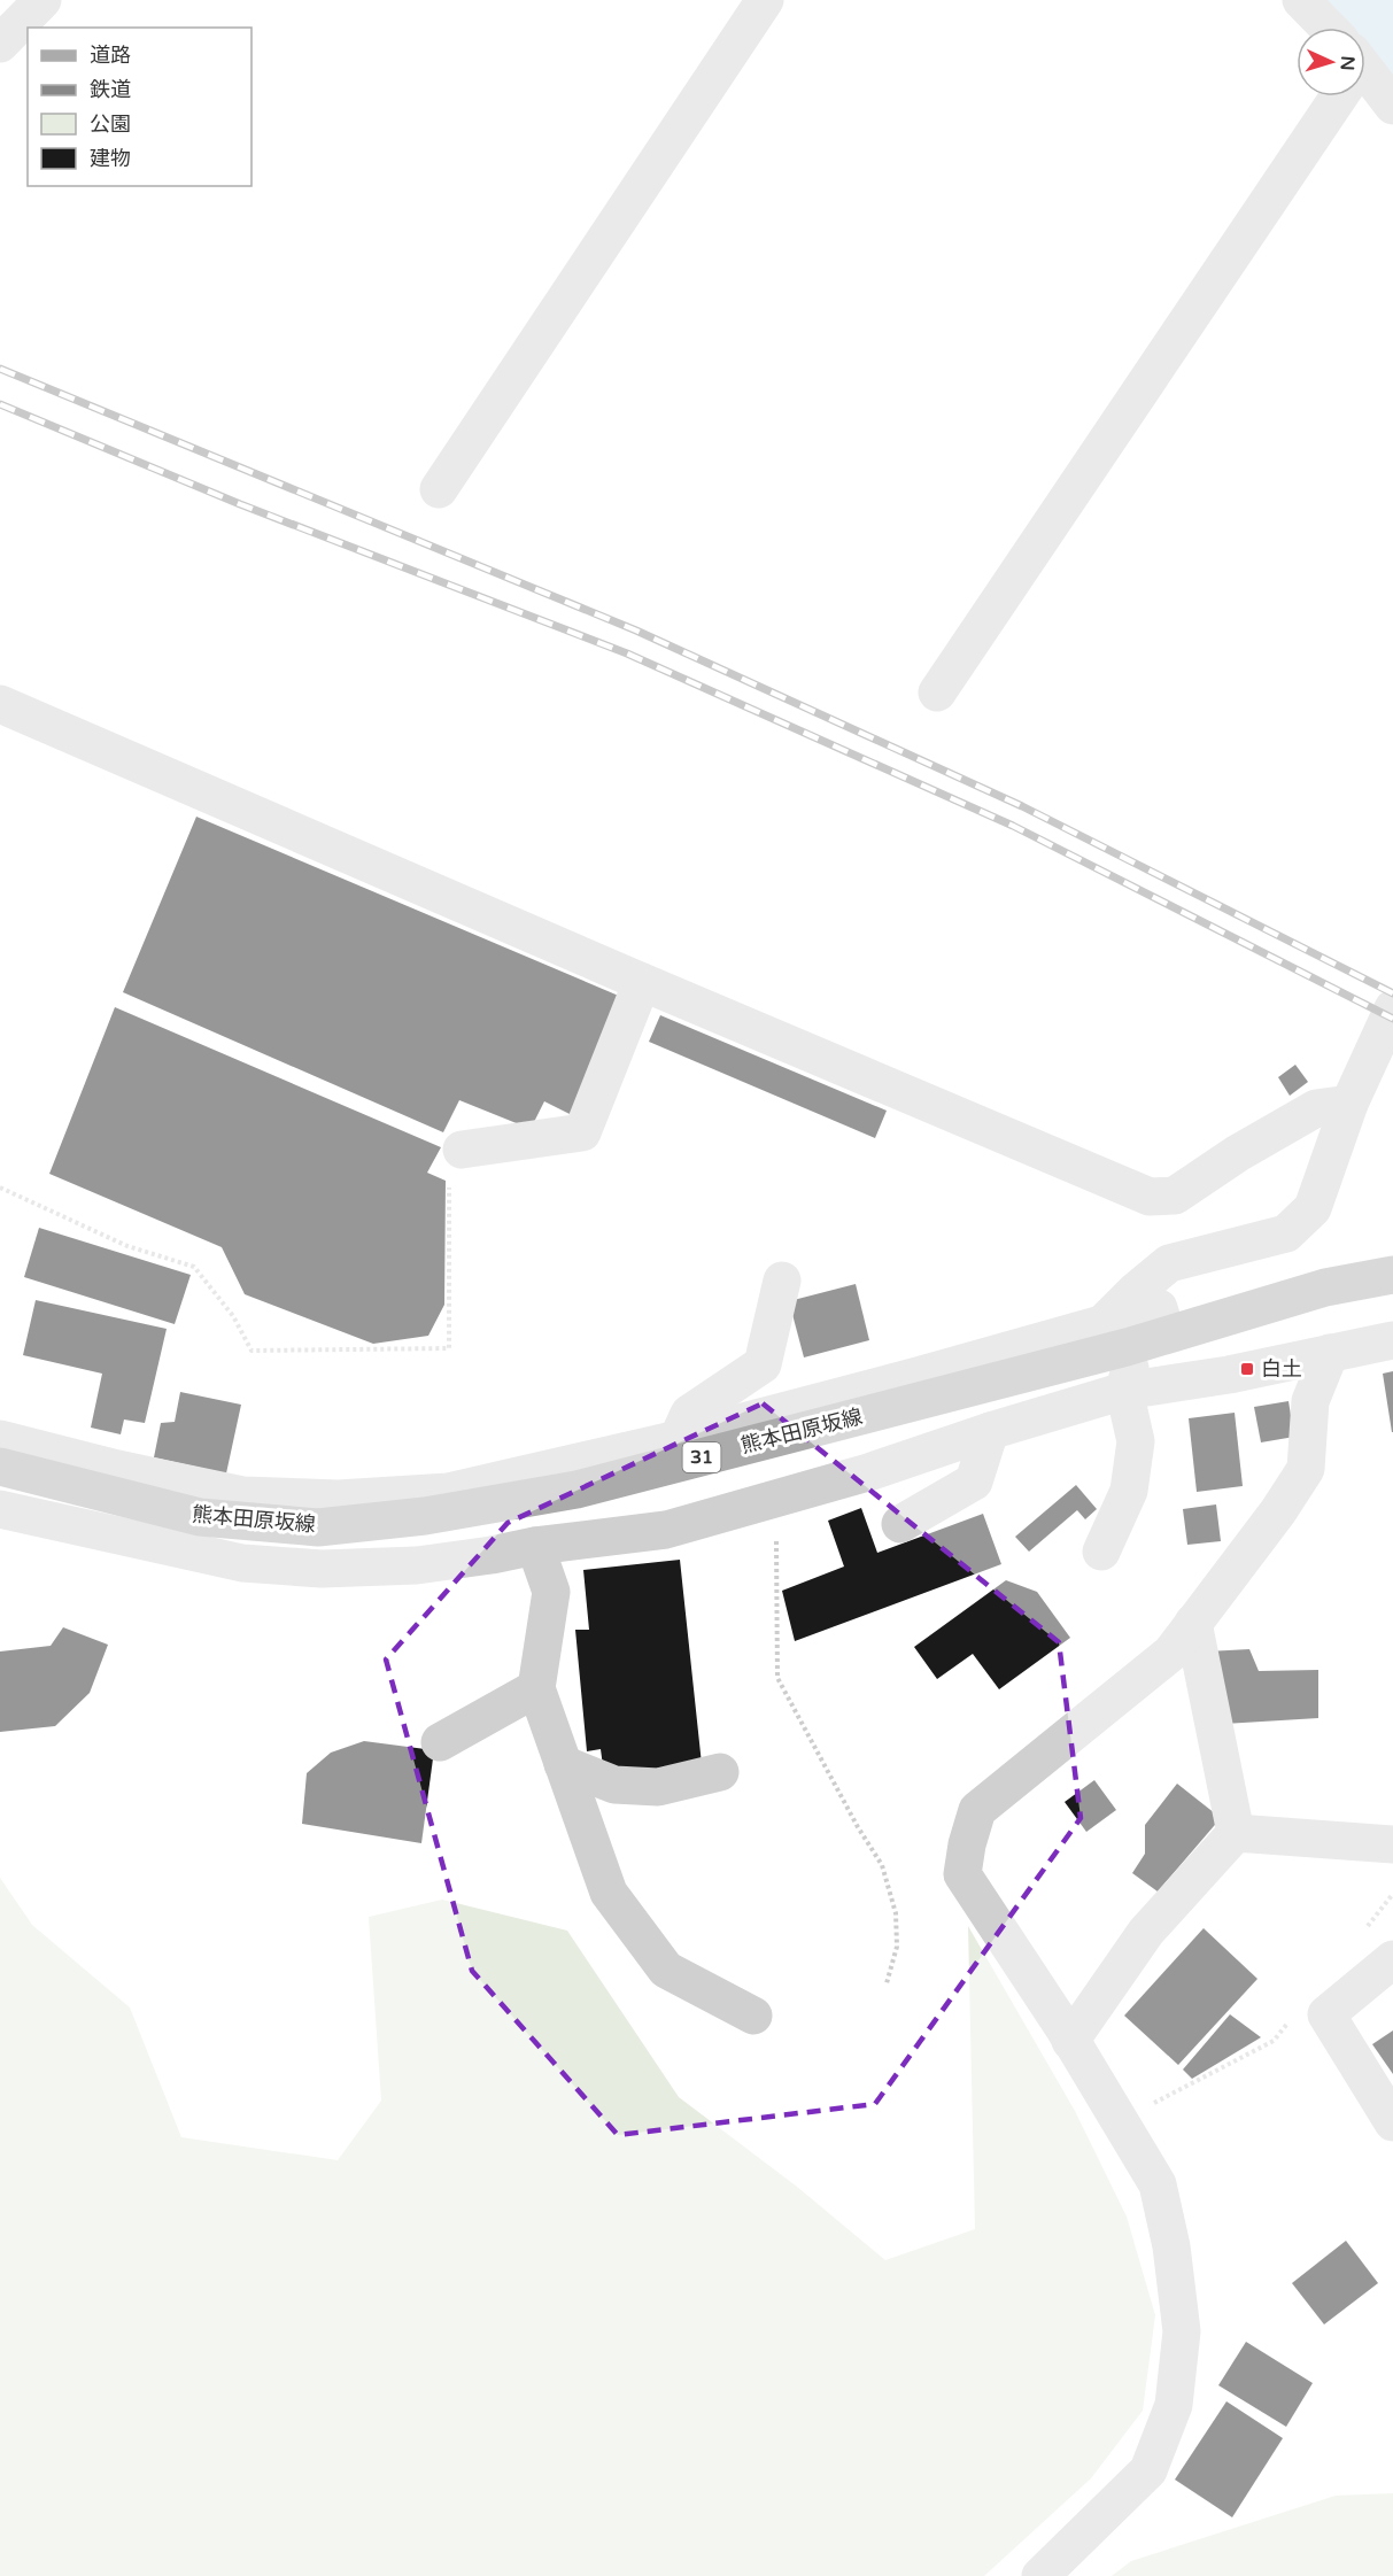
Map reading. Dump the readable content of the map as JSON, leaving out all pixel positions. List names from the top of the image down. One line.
{"streets":{"main road":["熊本田原坂線","31"]},"places":{"transit":["白土"]},"legend":["道路","鉄道","公園","建物"],"north":"right"}
